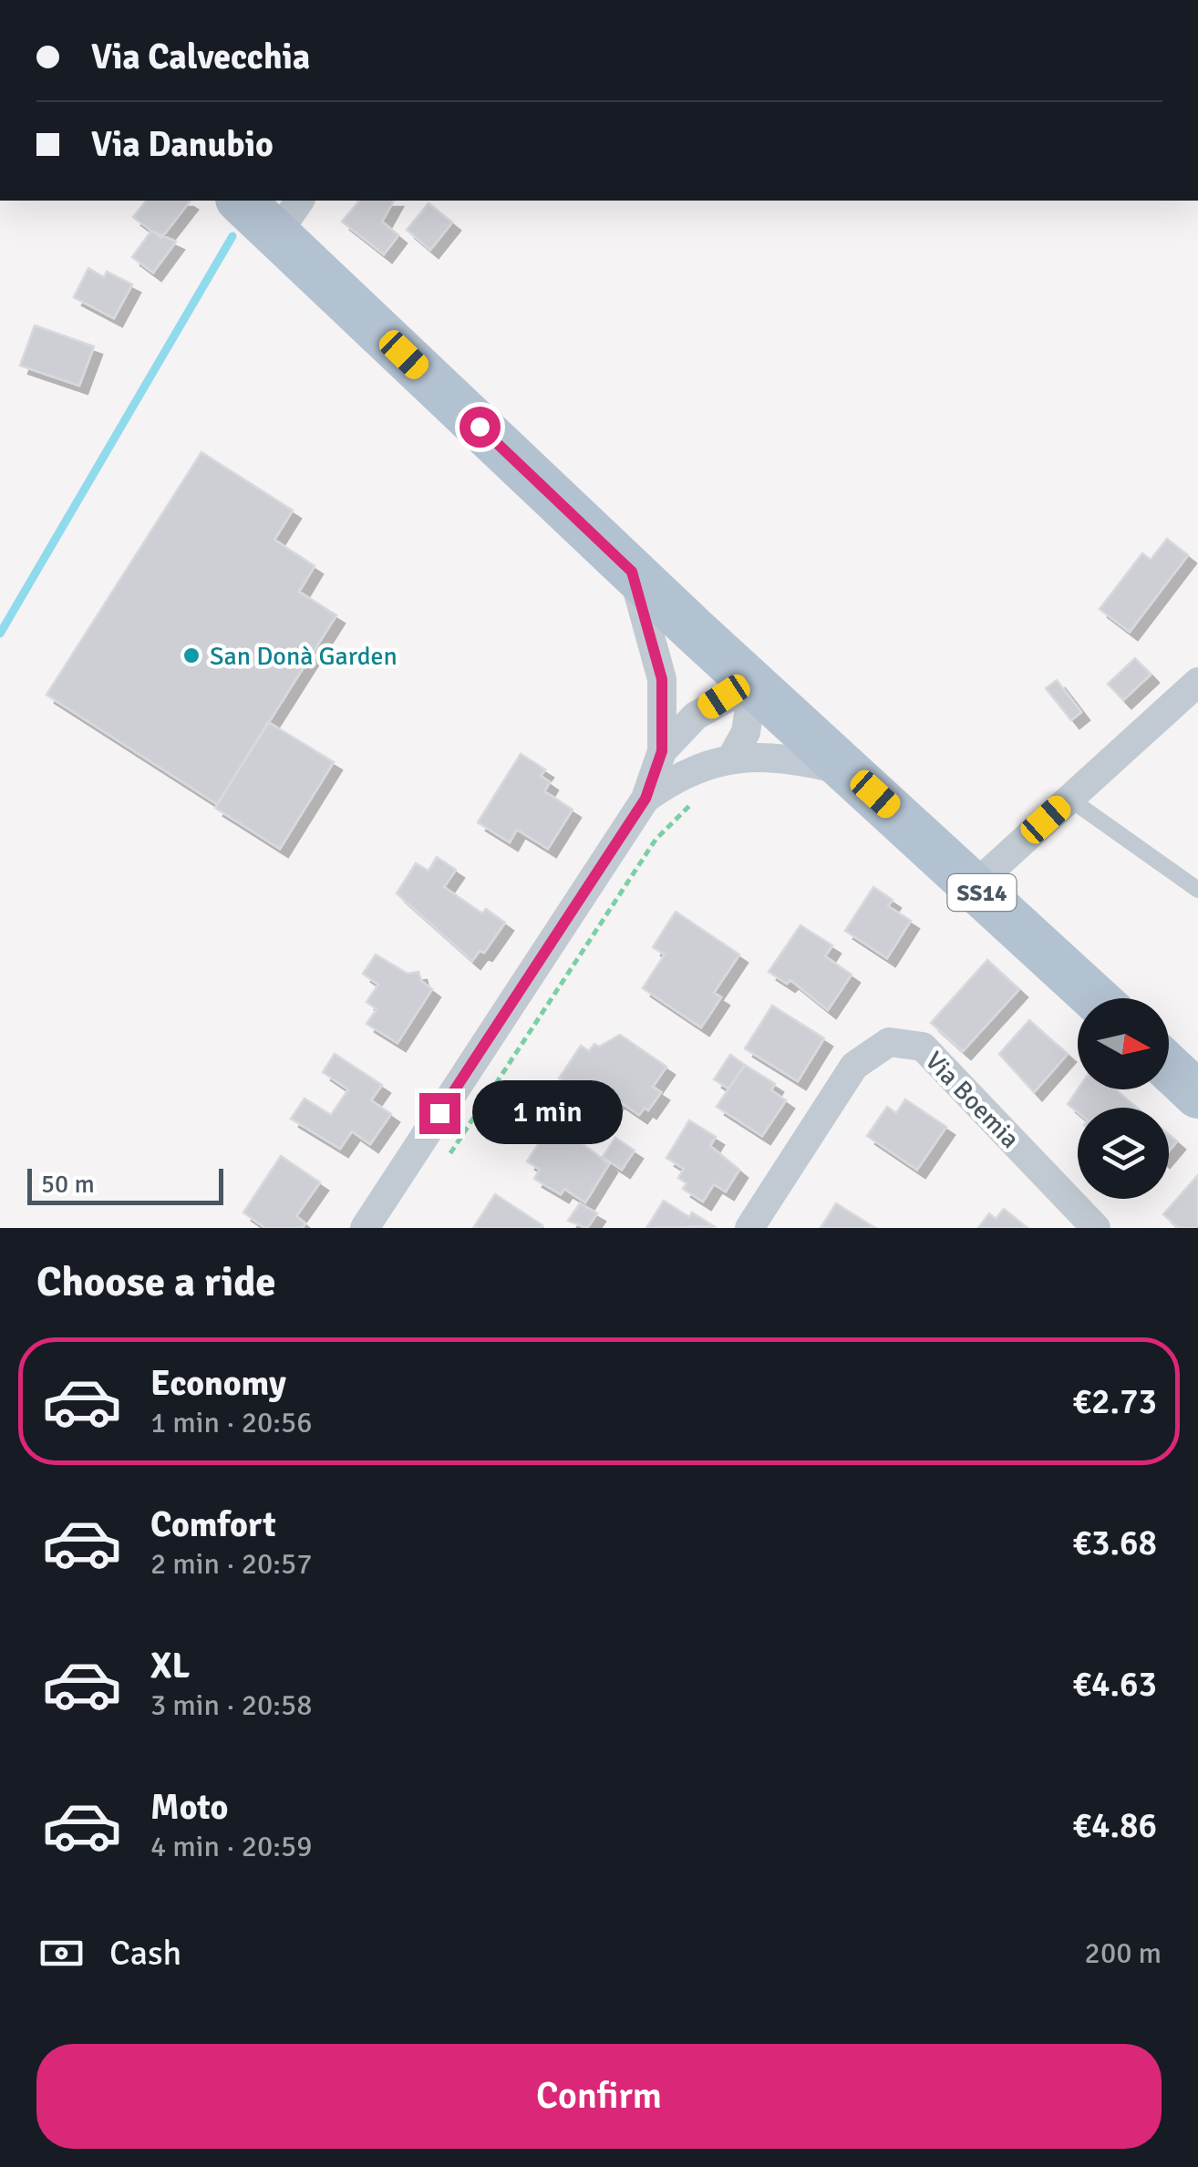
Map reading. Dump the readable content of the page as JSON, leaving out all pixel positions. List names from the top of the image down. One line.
{"streets":{"main road":["SS14"],"street":["Via Boemia"]},"places":["San Donà Garden"],"scale_bar":"50 m","north":"right","page":{"banner":["Via Calvecchia","Via Danubio"],"bubble":"1 min","scale":"50 m","heading":"Choose a ride","list":[{"name":"Economy","note":"1 min · 20:56","value":"€2.73"},{"name":"Comfort","note":"2 min · 20:57","value":"€3.68"},{"name":"XL","note":"3 min · 20:58","value":"€4.63"},{"name":"Moto","note":"4 min · 20:59","value":"€4.86"}],"pay":["Cash","200 m"],"buttons":"Confirm"}}
